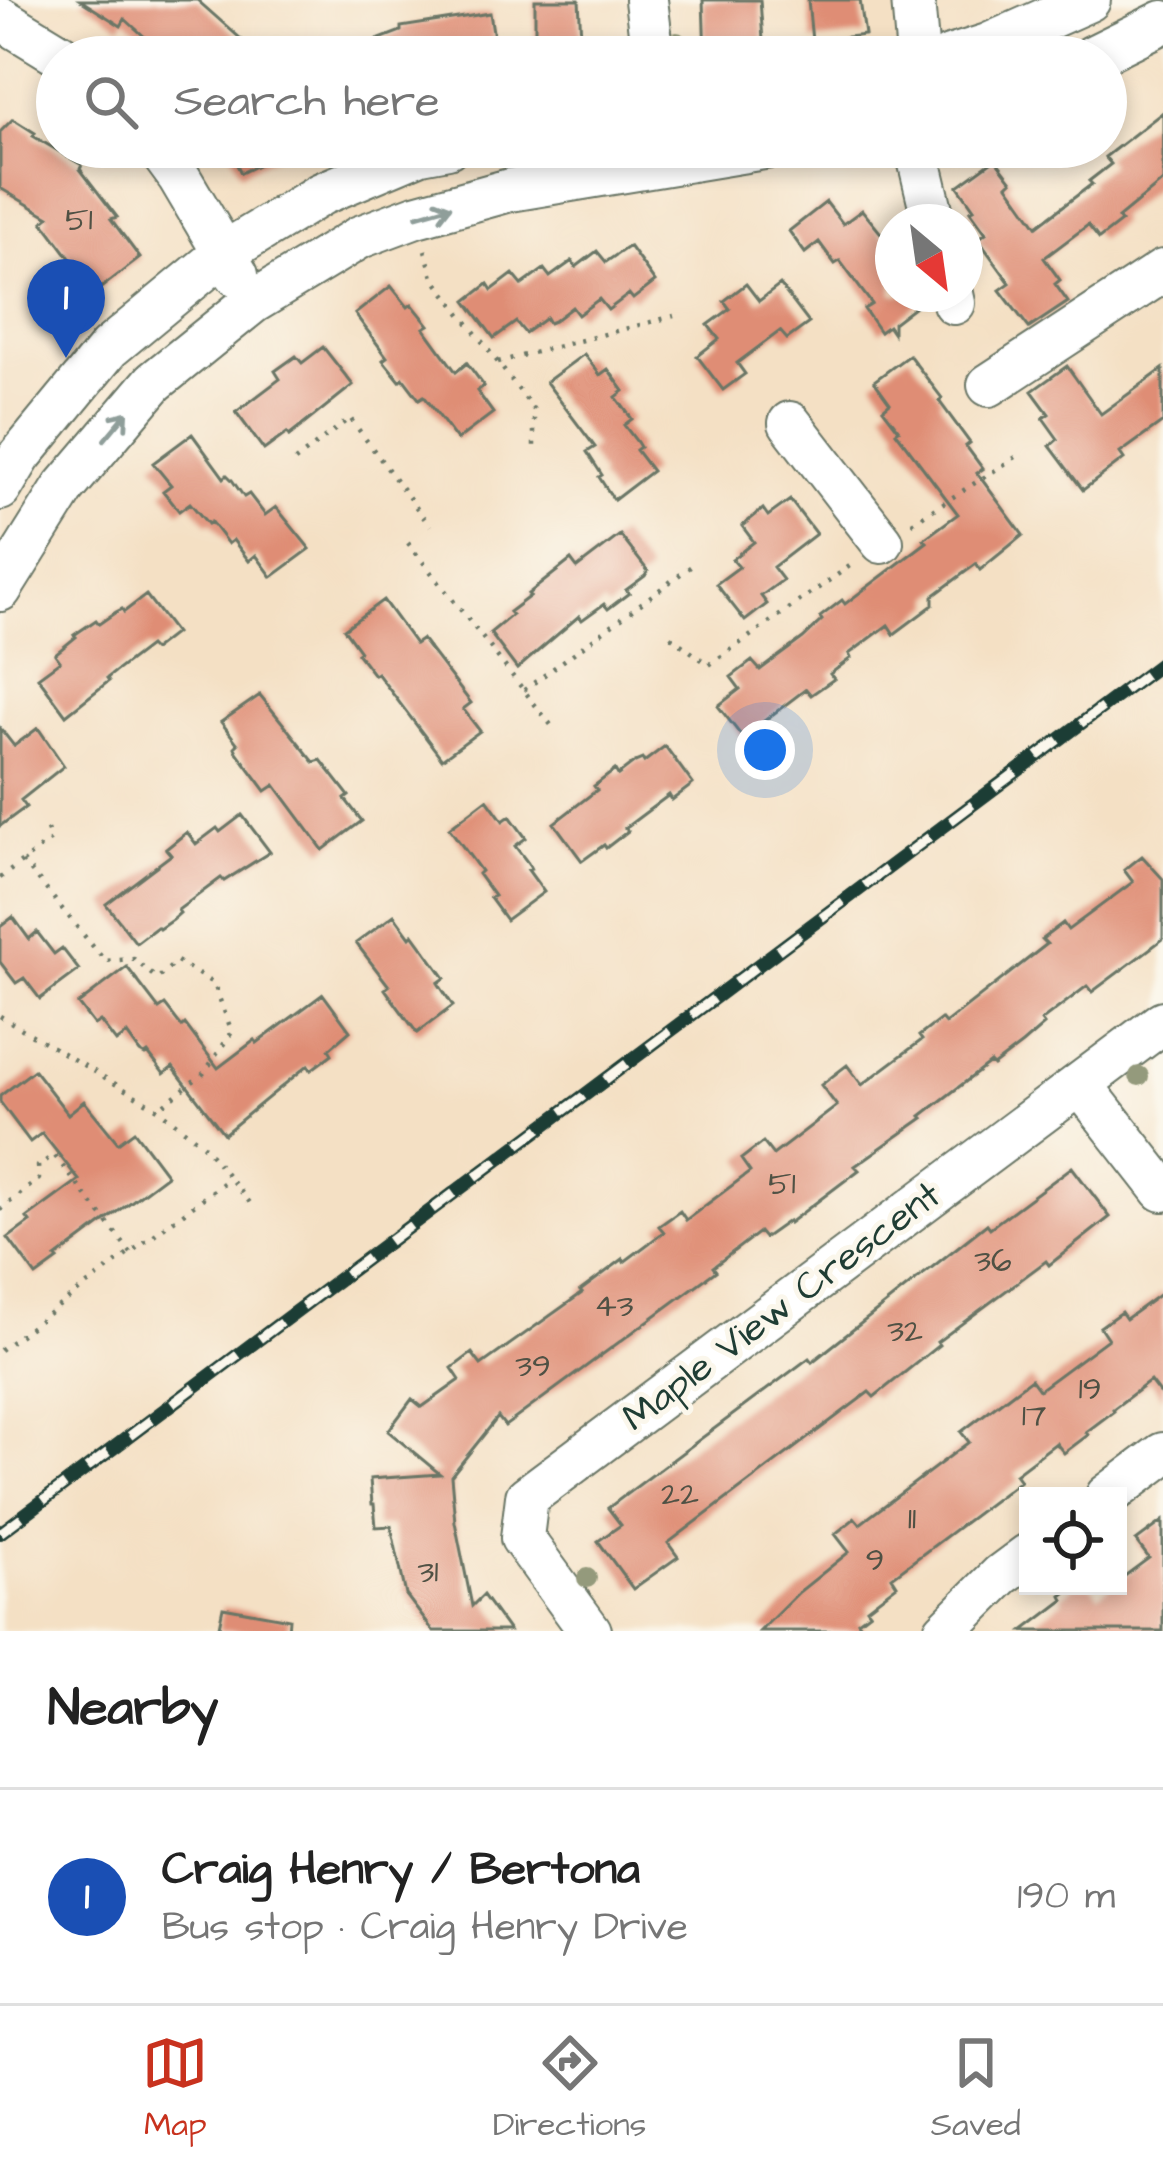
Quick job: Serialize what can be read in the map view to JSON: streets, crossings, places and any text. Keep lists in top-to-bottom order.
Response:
{
  "streets": {
    "street": ["Maple View Crescent"]
  },
  "house_numbers": [
    "51",
    "51",
    "36",
    "43",
    "32",
    "39",
    "19",
    "17",
    "22",
    "11",
    "9",
    "31"
  ],
  "north": "bottom right",
  "page": {
    "search": "Search here",
    "pins": "1",
    "heading": "Nearby",
    "list": [
      {
        "mark": "1",
        "name": "Craig Henry / Bertona",
        "note": "Bus stop · Craig Henry Drive",
        "value": "190 m"
      }
    ],
    "nav": ["Map", "Directions", "Saved"]
  }
}
